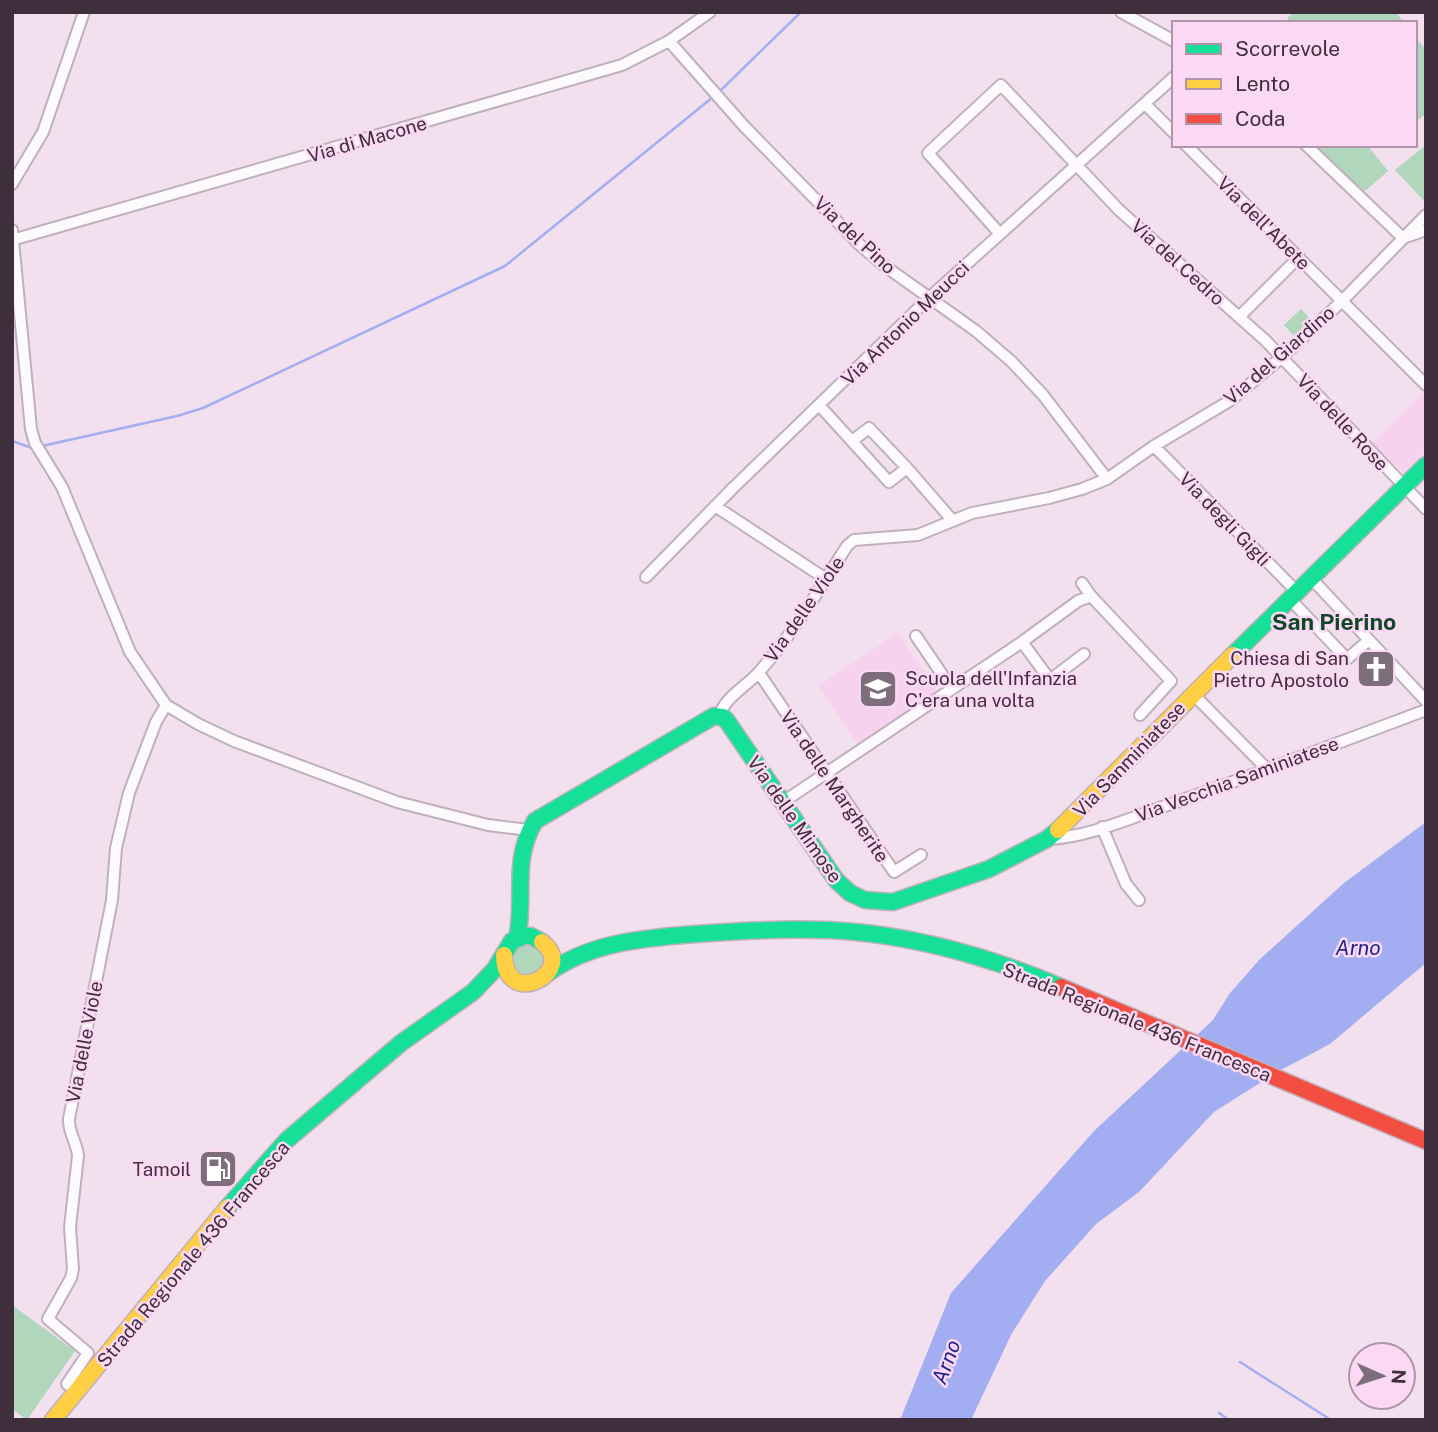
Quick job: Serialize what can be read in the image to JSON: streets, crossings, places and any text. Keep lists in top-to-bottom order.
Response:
{
  "streets": {
    "main road": [
      "Via delle Viole",
      "Via Sanminiatese",
      "Via delle Mimose",
      "Strada Regionale 436 Francesca"
    ],
    "street": [
      "Via di Macone",
      "Via dell'Abete",
      "Via del Pino",
      "Via del Cedro",
      "Via Antonio Meucci",
      "Via del Giardino",
      "Via delle Rose",
      "Via degli Gigli",
      "Via Vecchia Saminiatese",
      "Via delle Margherite"
    ]
  },
  "crossings": [
    ["Via di Macone", "Via del Pino"],
    ["Via dell'Abete", "Via del Giardino"],
    ["Via del Pino", "Via Antonio Meucci"],
    ["Via del Pino", "Via del Giardino"],
    ["Via del Pino", "Via delle Viole"],
    ["Via del Cedro", "Via Antonio Meucci"],
    ["Via del Cedro", "Via del Giardino"],
    ["Via del Cedro", "Via delle Rose"],
    ["Via del Giardino", "Via delle Rose"],
    ["Via del Giardino", "Via degli Gigli"],
    ["Via del Giardino", "Via delle Viole"],
    ["Via delle Rose", "Via Sanminiatese"],
    ["Via degli Gigli", "Via Sanminiatese"],
    ["Via delle Viole", "Via delle Margherite"],
    ["Via delle Viole", "Via delle Mimose"],
    ["Via delle Viole", "Strada Regionale 436 Francesca"],
    ["Via Sanminiatese", "Via Vecchia Saminiatese"],
    ["Via Sanminiatese", "Via delle Mimose"]
  ],
  "districts": ["San Pierino"],
  "water": ["Arno"],
  "places": {
    "church": ["Chiesa di San Pietro Apostolo"],
    "school or university": ["Scuola dell'Infanzia C'era una volta"],
    "fuel station": ["Tamoil"]
  },
  "legend": ["Scorrevole", "Lento", "Coda"],
  "north": "right"
}
